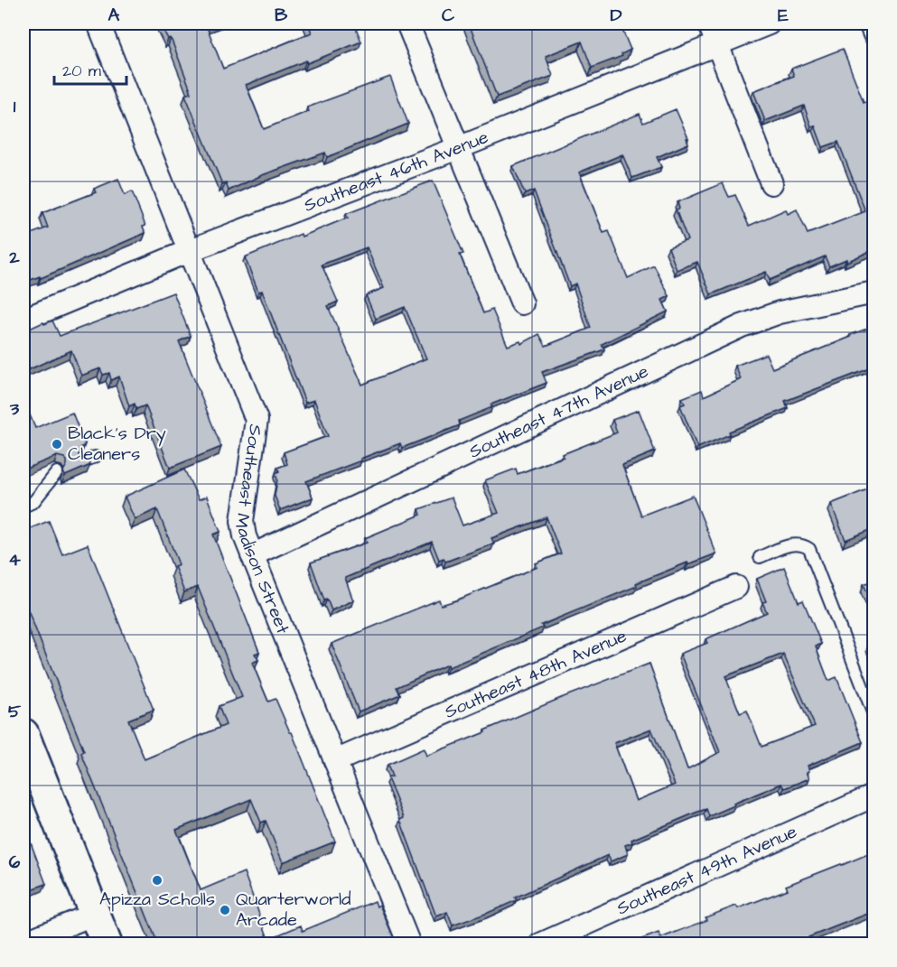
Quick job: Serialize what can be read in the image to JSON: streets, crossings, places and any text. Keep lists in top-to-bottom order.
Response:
{
  "streets": {
    "street": [
      "Southeast 46th Avenue",
      "Southeast 47th Avenue",
      "Southeast Madison Street",
      "Southeast 48th Avenue",
      "Southeast 49th Avenue"
    ]
  },
  "crossings": [
    ["Southeast 46th Avenue", "Southeast Madison Street"],
    ["Southeast 47th Avenue", "Southeast Madison Street"],
    ["Southeast Madison Street", "Southeast 48th Avenue"]
  ],
  "places": ["Black's Dry Cleaners", "Apizza Scholls", "Quarterworld Arcade"],
  "scale_bar": "20 m",
  "grid": {
    "columns": [
      "A",
      "B",
      "C",
      "D",
      "E"
    ],
    "rows": [
      "1",
      "2",
      "3",
      "4",
      "5",
      "6"
    ]
  }
}
